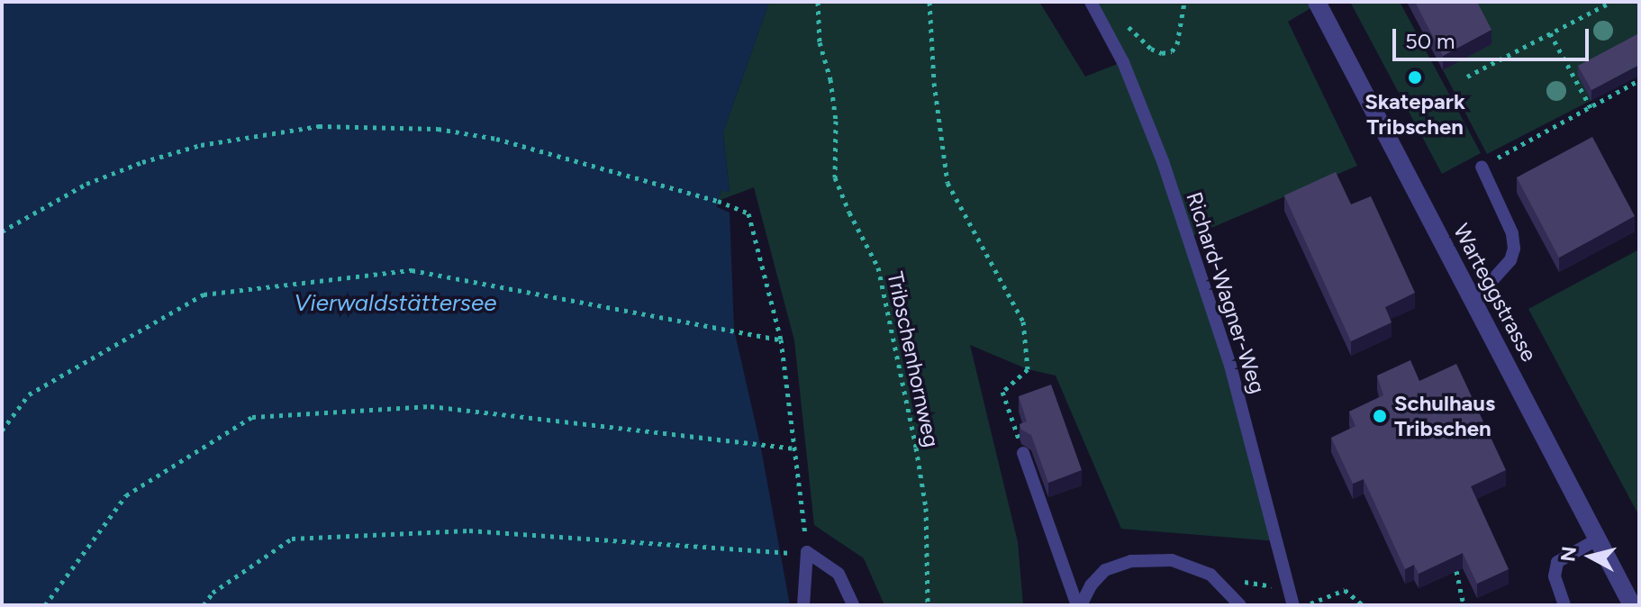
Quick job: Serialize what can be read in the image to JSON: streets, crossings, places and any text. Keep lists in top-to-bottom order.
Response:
{
  "streets": {
    "street": ["Warteggstrasse"],
    "lane": ["Richard-Wagner-Weg"],
    "path": ["Tribschenhornweg"]
  },
  "water": ["Vierwaldstättersee"],
  "places": ["Skatepark Tribschen", "Schulhaus Tribschen"],
  "scale_bar": "50 m",
  "north": "left"
}
